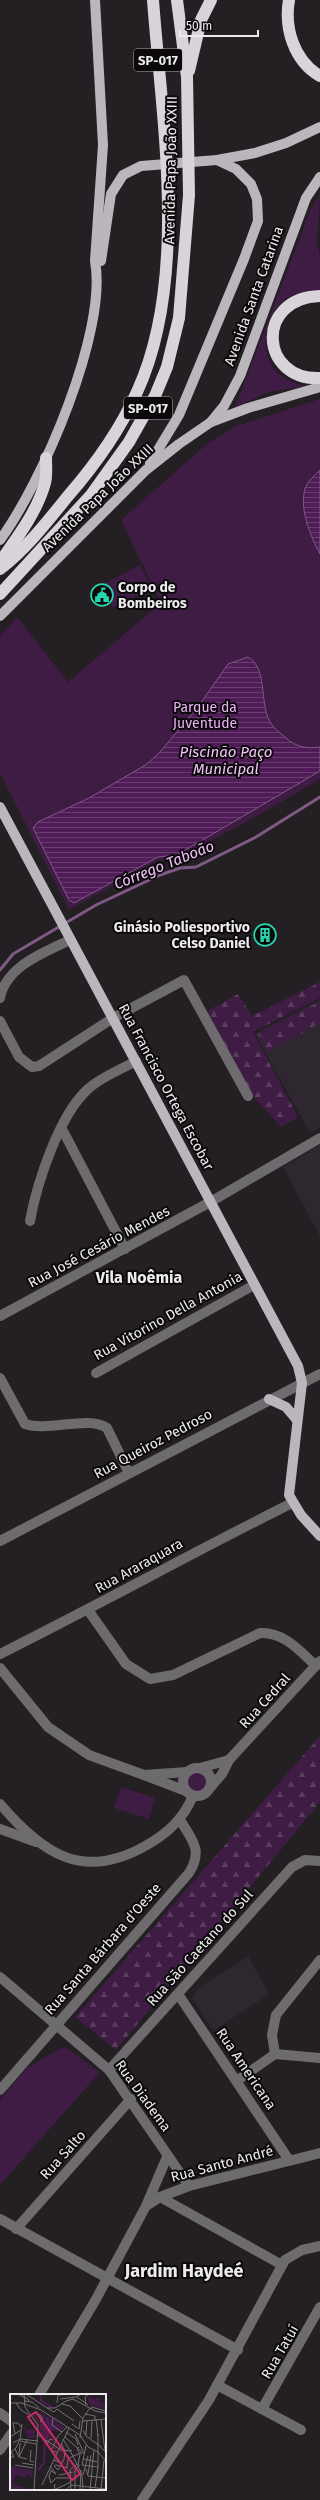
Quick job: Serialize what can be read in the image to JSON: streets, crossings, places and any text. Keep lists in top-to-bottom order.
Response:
{
  "streets": {
    "highway": ["SP-017", "Avenida Papa João XXIII"],
    "main road": ["Avenida Santa Catarina", "Rua Francisco Ortega Escobar"],
    "street": [
      "Rua José Cesário Mendes",
      "Rua Vitorino Della Antonia",
      "Rua Queiroz Pedroso",
      "Rua Araraquara",
      "Rua Cedral",
      "Rua São Caetano do Sul",
      "Rua Santa Bárbara d'Oeste",
      "Rua Americana",
      "Rua Diadema",
      "Rua Salto",
      "Rua Santo André",
      "Rua Tatuí"
    ]
  },
  "crossings": [
    ["Avenida Papa João XXIII", "Avenida Santa Catarina"],
    ["Rua Francisco Ortega Escobar", "Rua José Cesário Mendes"],
    ["Rua Francisco Ortega Escobar", "Rua Vitorino Della Antonia"],
    ["Rua Francisco Ortega Escobar", "Rua Queiroz Pedroso"],
    ["Rua São Caetano do Sul", "Rua Americana"],
    ["Rua São Caetano do Sul", "Rua Diadema"],
    ["Rua Santa Bárbara d'Oeste", "Rua Diadema"],
    ["Rua Americana", "Rua Santo André"],
    ["Rua Diadema", "Rua Salto"],
    ["Rua Diadema", "Rua Santo André"]
  ],
  "districts": ["Vila Noêmia", "Jardim Haydeé"],
  "water": ["Piscinão Paço Municipal", "Córrego Taboão"],
  "parks": ["Parque da Juventude"],
  "places": {
    "public building": ["Corpo de Bombeiros"],
    "building": ["Ginásio Poliesportivo Celso Daniel"]
  },
  "scale_bar": "50 m"
}
